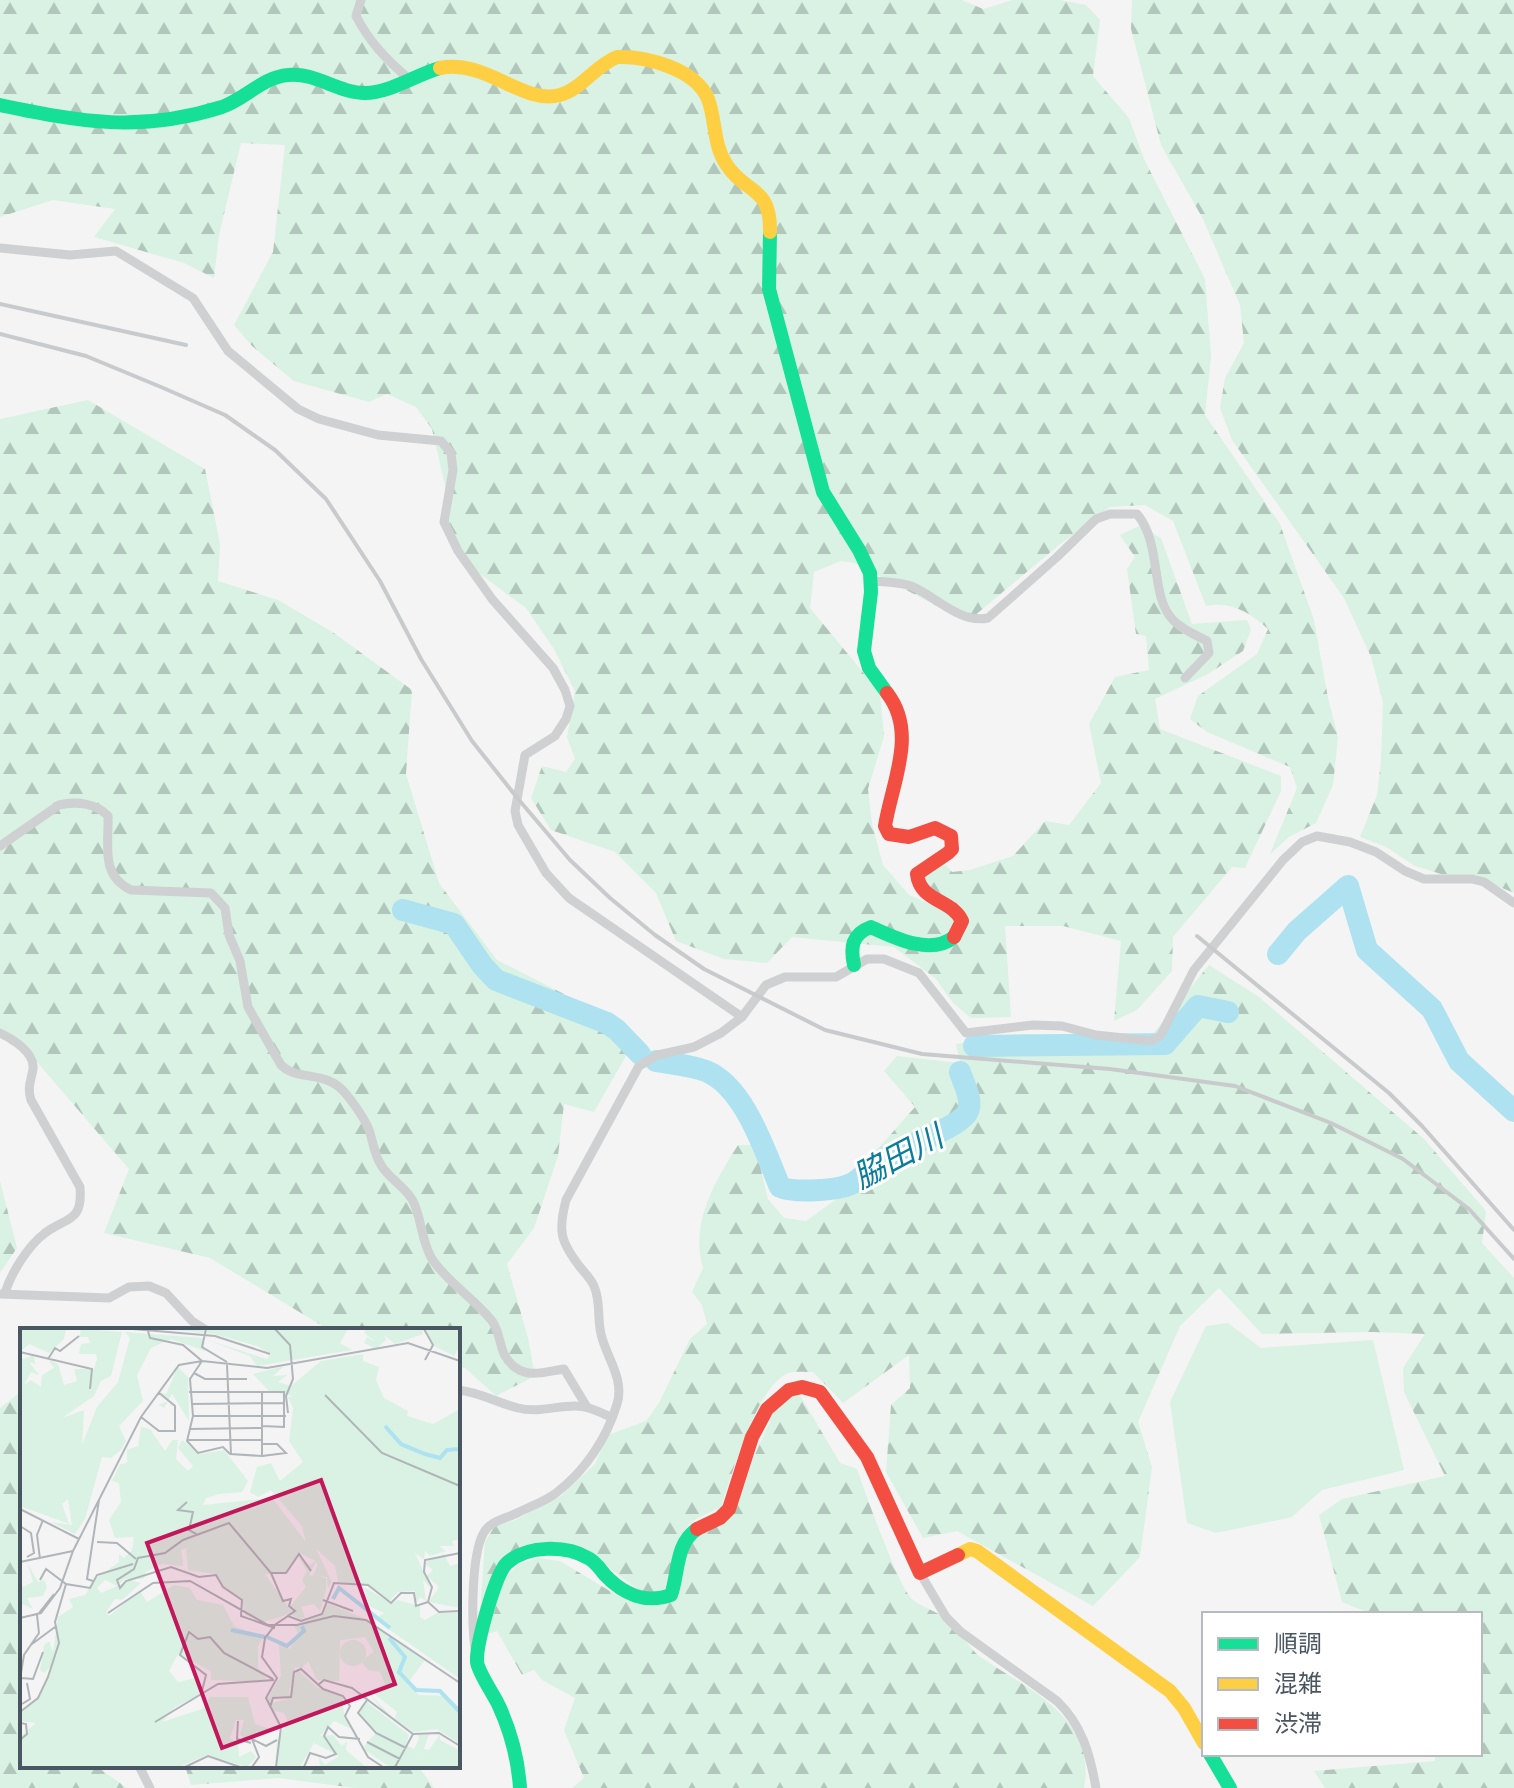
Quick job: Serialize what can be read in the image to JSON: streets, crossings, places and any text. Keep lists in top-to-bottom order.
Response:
{
  "water": ["脇田川"],
  "legend": ["順調", "混雑", "渋滞"]
}
